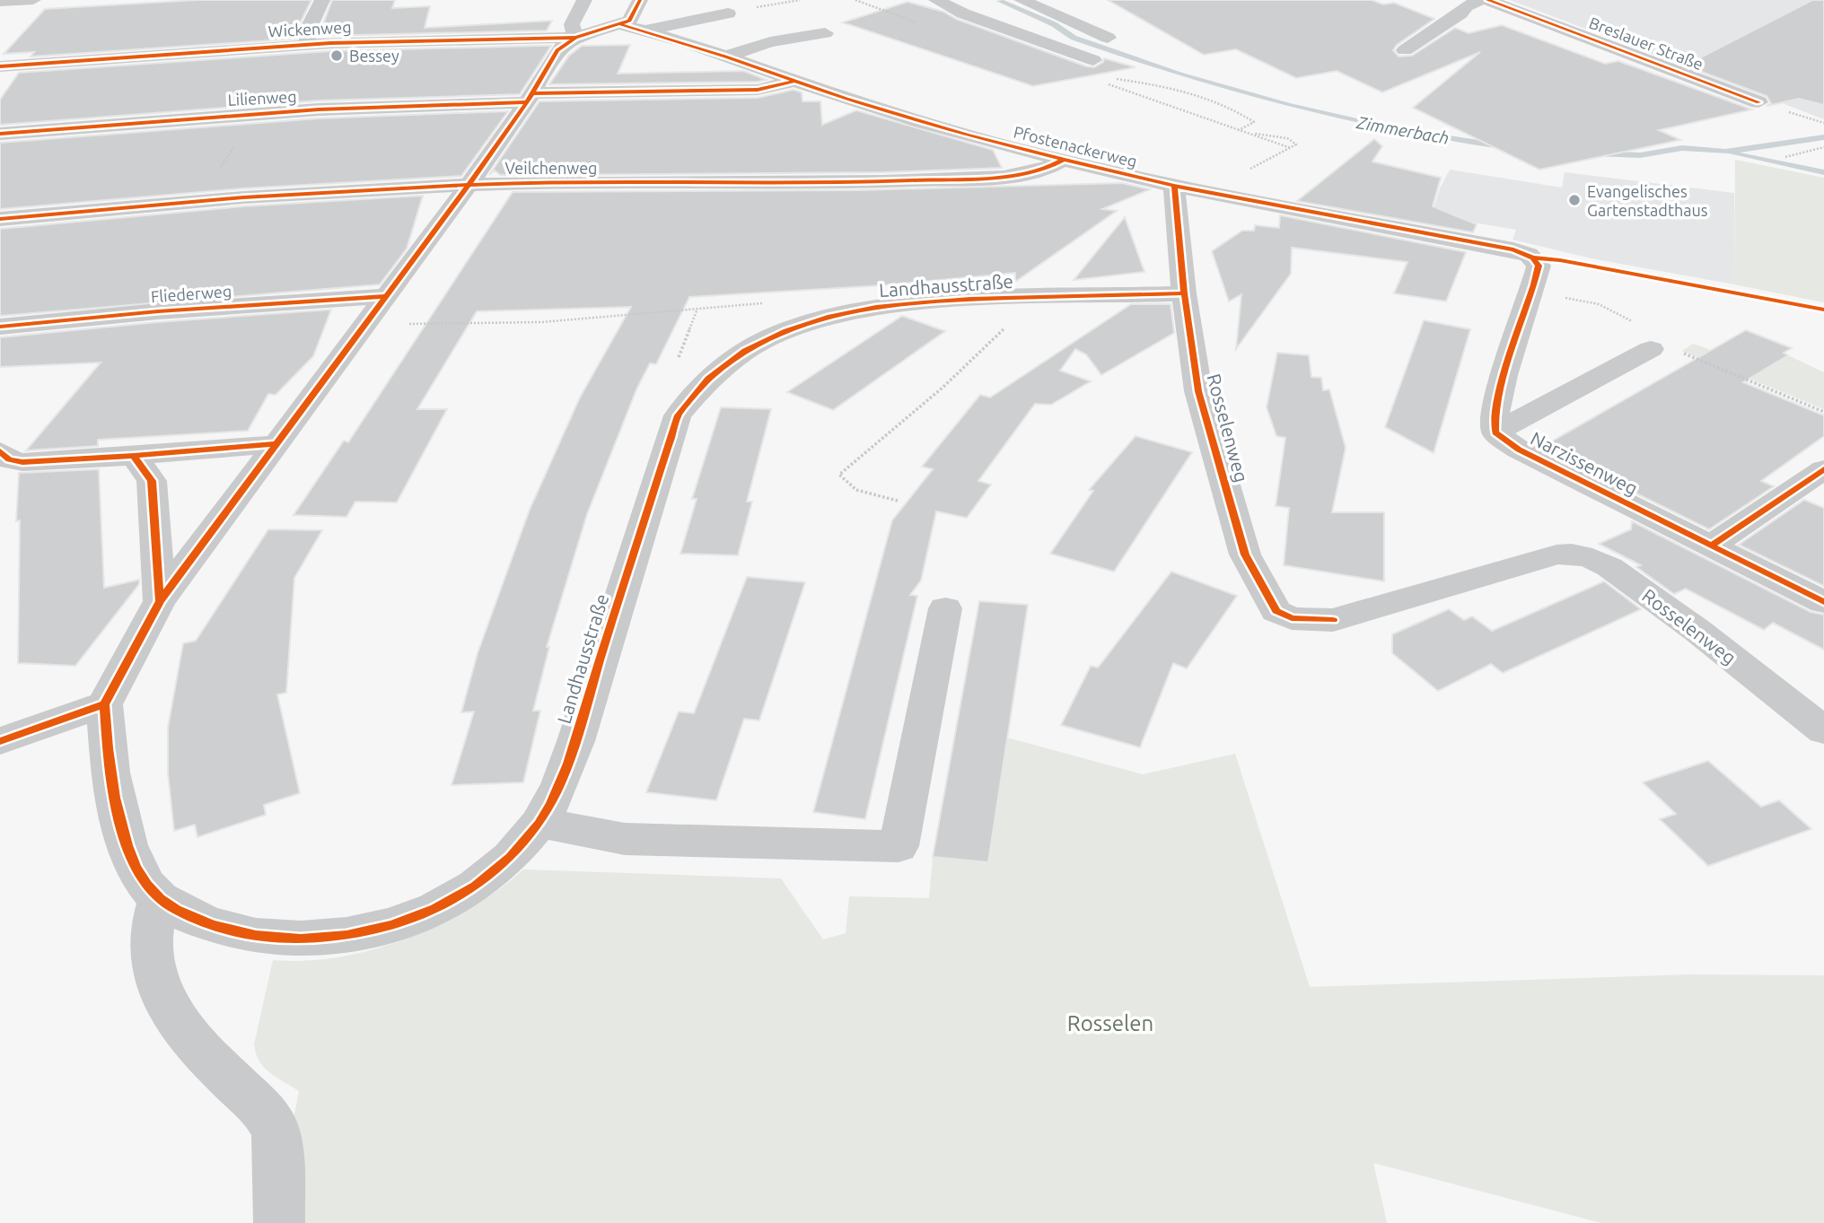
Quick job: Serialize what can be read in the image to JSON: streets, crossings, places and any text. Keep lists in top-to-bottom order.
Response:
{
  "streets": {
    "street": [
      "Wickenweg",
      "Breslauer Straße",
      "Lilienweg",
      "Pfostenackerweg",
      "Veilchenweg",
      "Landhausstraße",
      "Fliederweg",
      "Rosselenweg",
      "Narzissenweg"
    ]
  },
  "crossings": [
    ["Wickenweg", "Pfostenackerweg"],
    ["Lilienweg", "Pfostenackerweg"],
    ["Pfostenackerweg", "Veilchenweg"],
    ["Pfostenackerweg", "Rosselenweg"],
    ["Landhausstraße", "Rosselenweg"]
  ],
  "water": ["Zimmerbach"],
  "parks": ["Rosselen"],
  "places": ["Bessey", "Evangelisches Gartenstadthaus"]
}
